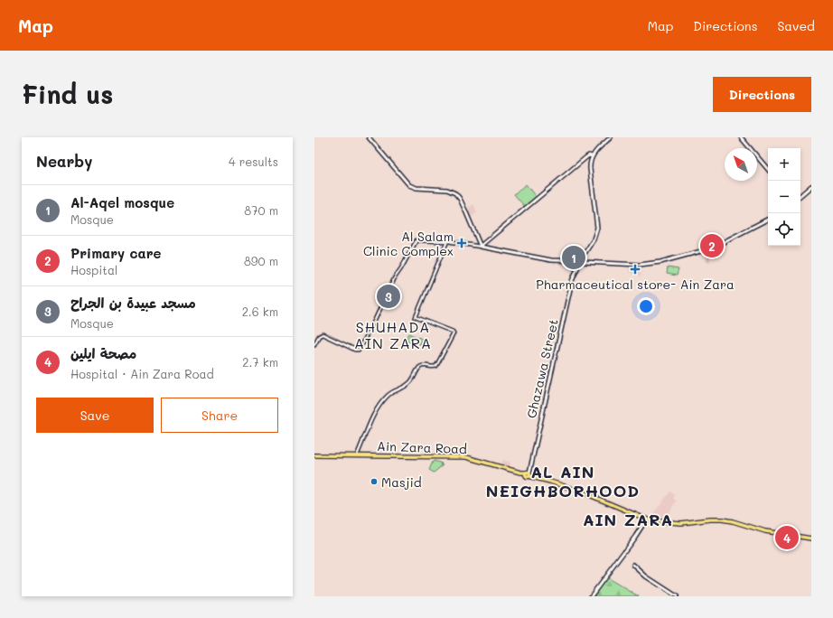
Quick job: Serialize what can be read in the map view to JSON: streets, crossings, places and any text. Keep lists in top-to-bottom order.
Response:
{
  "streets": {
    "main road": ["Ghazawa Street", "Ain Zara Road"]
  },
  "crossings": [
    ["Ghazawa Street", "Ain Zara Road"]
  ],
  "districts": ["SHUHADA AIN ZARA", "AL AIN NEIGHBORHOOD", "AIN ZARA"],
  "places": {
    "health": ["Al Salam Clinic Complex", "Pharmaceutical store- Ain Zara"],
    "other": ["Masjid"]
  },
  "north": "top left",
  "page": {
    "header": "Map",
    "nav": ["Map", "Directions", "Saved"],
    "buttons": [
      "Directions",
      ["Save", "Share"]
    ],
    "title": "Find us",
    "heading": ["Nearby", "4 results"],
    "map_buttons": ["+", "−"],
    "list": [
      {
        "mark": "1",
        "name": "Al-Aqel mosque",
        "note": "Mosque",
        "value": "870 m"
      },
      {
        "mark": "2",
        "name": "Primary care",
        "note": "Hospital",
        "value": "890 m"
      },
      {
        "mark": "3",
        "name": "مسجد عبيدة بن الجراح",
        "note": "Mosque",
        "value": "2.6 km"
      },
      {
        "mark": "4",
        "name": "مصحة ايلين",
        "note": "Hospital · Ain Zara Road",
        "value": "2.7 km"
      }
    ],
    "pins": [
      "2",
      "1",
      "3",
      "4"
    ]
  }
}
